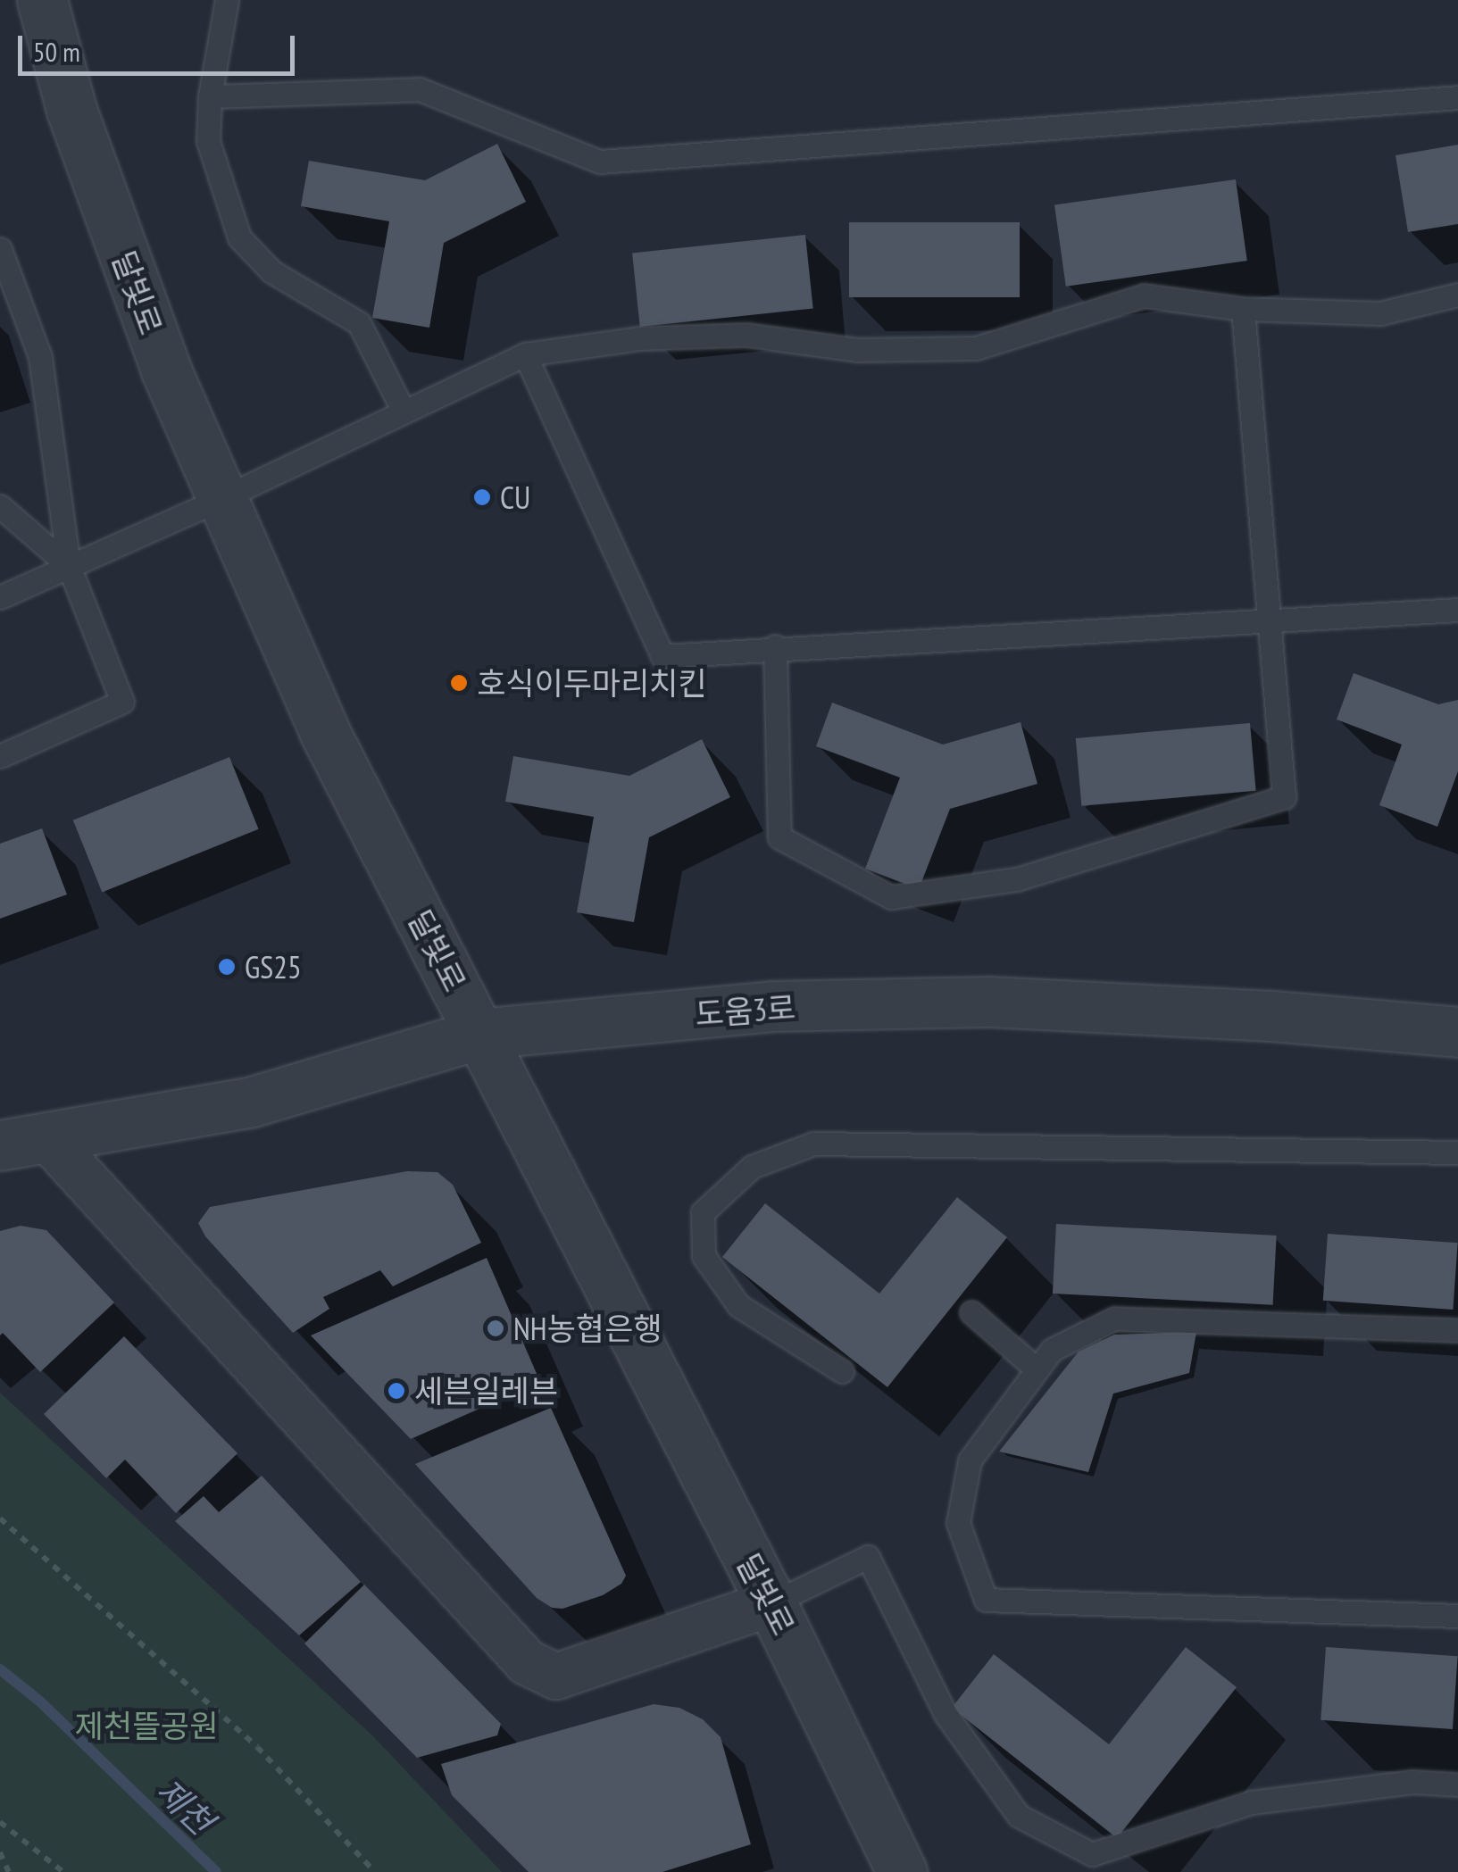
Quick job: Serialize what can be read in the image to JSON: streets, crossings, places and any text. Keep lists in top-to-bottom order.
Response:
{
  "streets": {
    "street": ["달빛로", "도움3로"]
  },
  "crossings": [
    ["달빛로", "도움3로"]
  ],
  "water": ["제천"],
  "parks": ["제천뜰공원"],
  "places": [
    "CU",
    "호식이두마리치킨",
    "GS25",
    "NH농협은행",
    "세븐일레븐"
  ],
  "scale_bar": "50 m"
}
